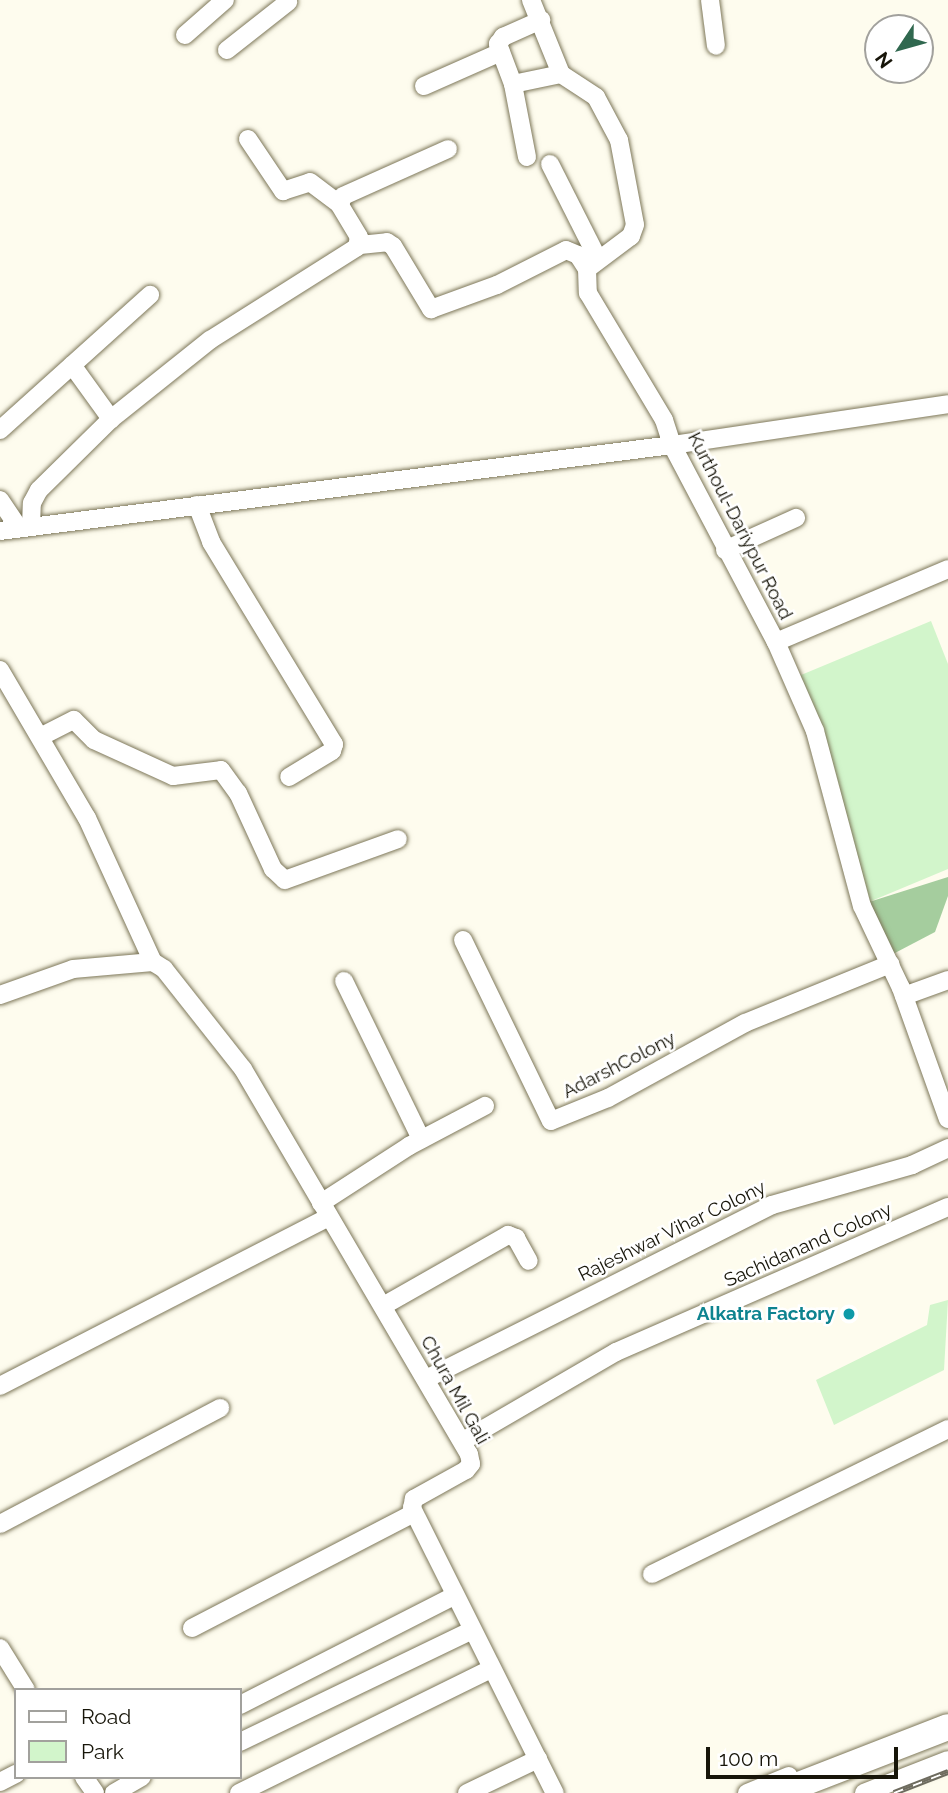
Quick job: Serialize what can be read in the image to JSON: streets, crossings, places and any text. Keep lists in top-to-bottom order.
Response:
{
  "streets": {
    "street": [
      "Kurthoul-Dariypur Road",
      "AdarshColony",
      "Rajeshwar Vihar Colony",
      "Sachidanand Colony",
      "Chura Mil Gali"
    ]
  },
  "crossings": [
    ["Kurthoul-Dariypur Road", "AdarshColony"],
    ["Rajeshwar Vihar Colony", "Chura Mil Gali"],
    ["Sachidanand Colony", "Chura Mil Gali"]
  ],
  "places": ["Alkatra Factory"],
  "legend": ["Road", "Park"],
  "scale_bar": "100 m",
  "north": "bottom left"
}
